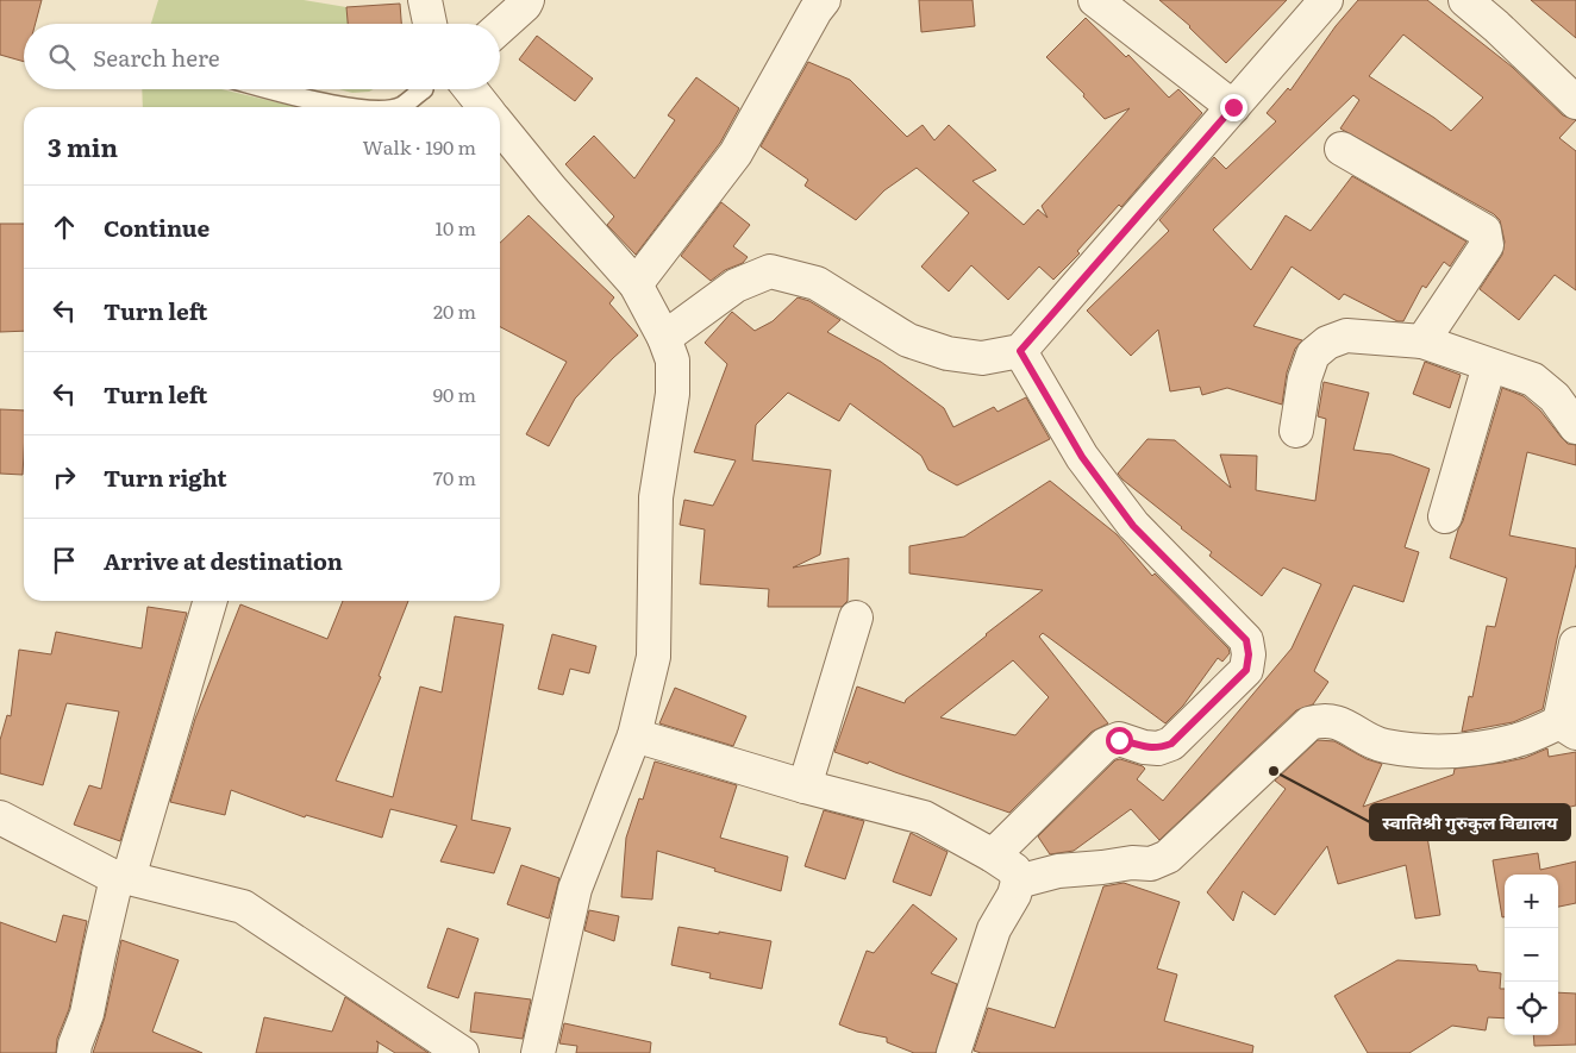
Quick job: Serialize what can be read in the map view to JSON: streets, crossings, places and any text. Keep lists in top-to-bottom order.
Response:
{
  "places": ["स्वातिश्री गुरुकुल विद्यालय"],
  "page": {
    "search": "Search here",
    "heading": ["3 min", "Walk · 190 m"],
    "list": [
      ["Continue", "10 m"],
      ["Turn left", "20 m"],
      ["Turn left", "90 m"],
      ["Turn right", "70 m"],
      "Arrive at destination"
    ],
    "map_buttons": ["+", "−"]
  }
}
